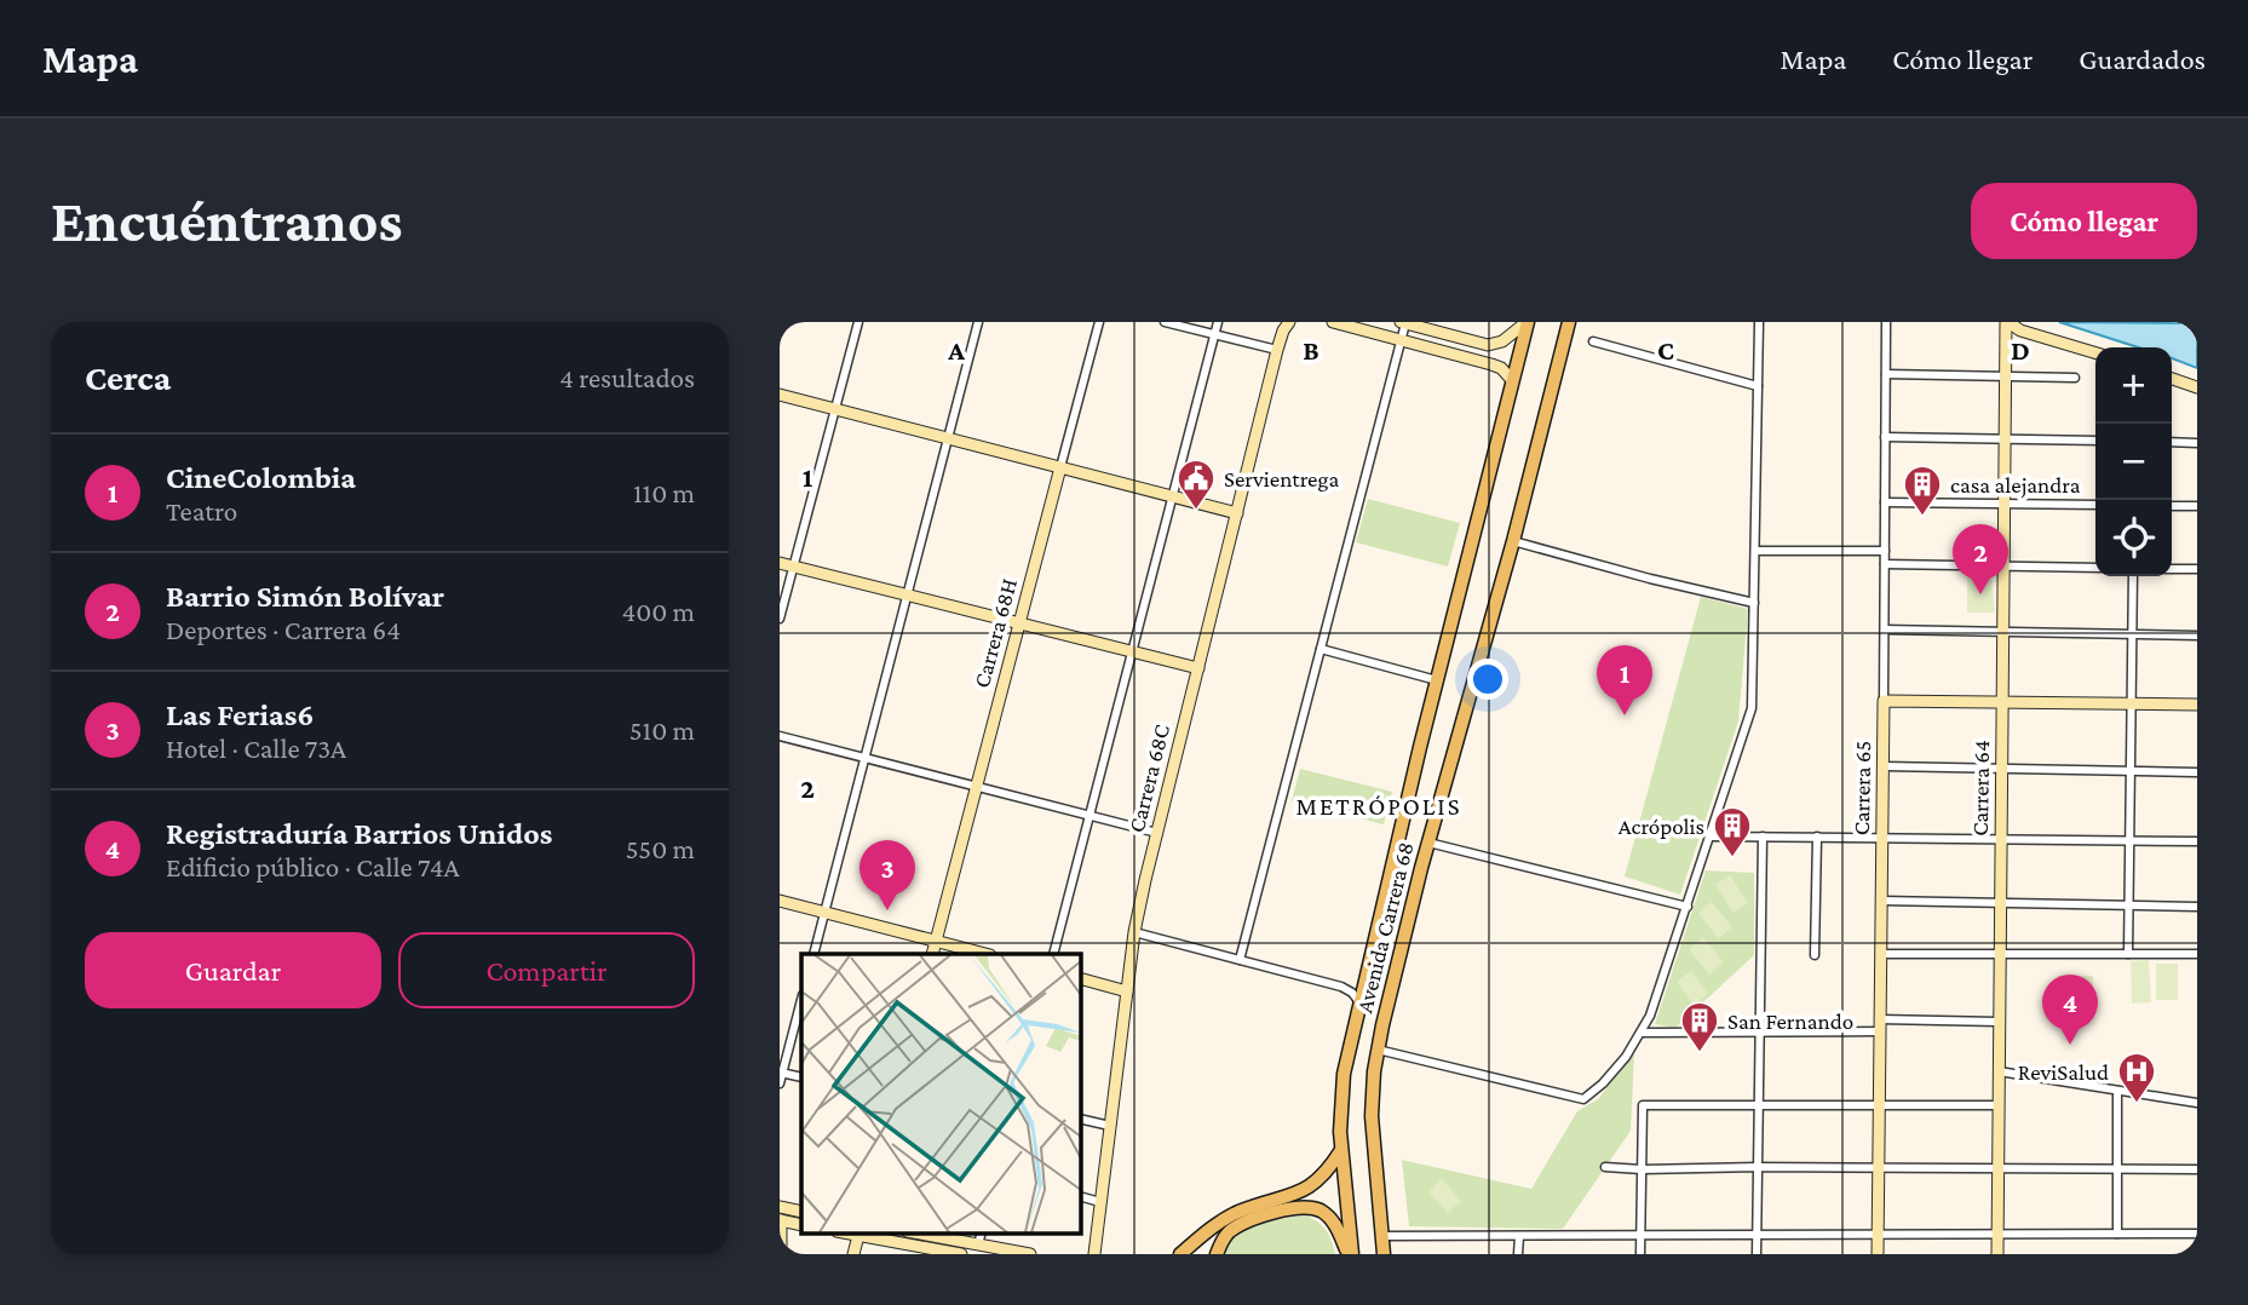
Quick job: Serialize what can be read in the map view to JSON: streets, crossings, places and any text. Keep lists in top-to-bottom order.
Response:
{
  "streets": {
    "main road": ["Avenida Carrera 68"],
    "street": [
      "Carrera 68H",
      "Carrera 68C",
      "Carrera 65",
      "Carrera 64"
    ]
  },
  "districts": ["METRÓPOLIS"],
  "places": {
    "public building": ["Servientrega"],
    "building": ["casa alejandra", "Acrópolis", "San Fernando"],
    "hospital": ["ReviSalud"]
  },
  "page": {
    "header": "Mapa",
    "nav": ["Mapa", "Cómo llegar", "Guardados"],
    "buttons": [
      "Cómo llegar",
      ["Guardar", "Compartir"]
    ],
    "title": "Encuéntranos",
    "heading": ["Cerca", "4 resultados"],
    "map_buttons": ["+", "−"],
    "list": [
      {
        "mark": "1",
        "name": "CineColombia",
        "note": "Teatro",
        "value": "110 m"
      },
      {
        "mark": "2",
        "name": "Barrio Simón Bolívar",
        "note": "Deportes · Carrera 64",
        "value": "400 m"
      },
      {
        "mark": "3",
        "name": "Las Ferias6",
        "note": "Hotel · Calle 73A",
        "value": "510 m"
      },
      {
        "mark": "4",
        "name": "Registraduría Barrios Unidos",
        "note": "Edificio público · Calle 74A",
        "value": "550 m"
      }
    ],
    "pins": [
      "2",
      "1",
      "3",
      "4"
    ]
  },
  "grid": {
    "columns": [
      "A",
      "B",
      "C",
      "D"
    ],
    "rows": ["1", "2"]
  }
}
